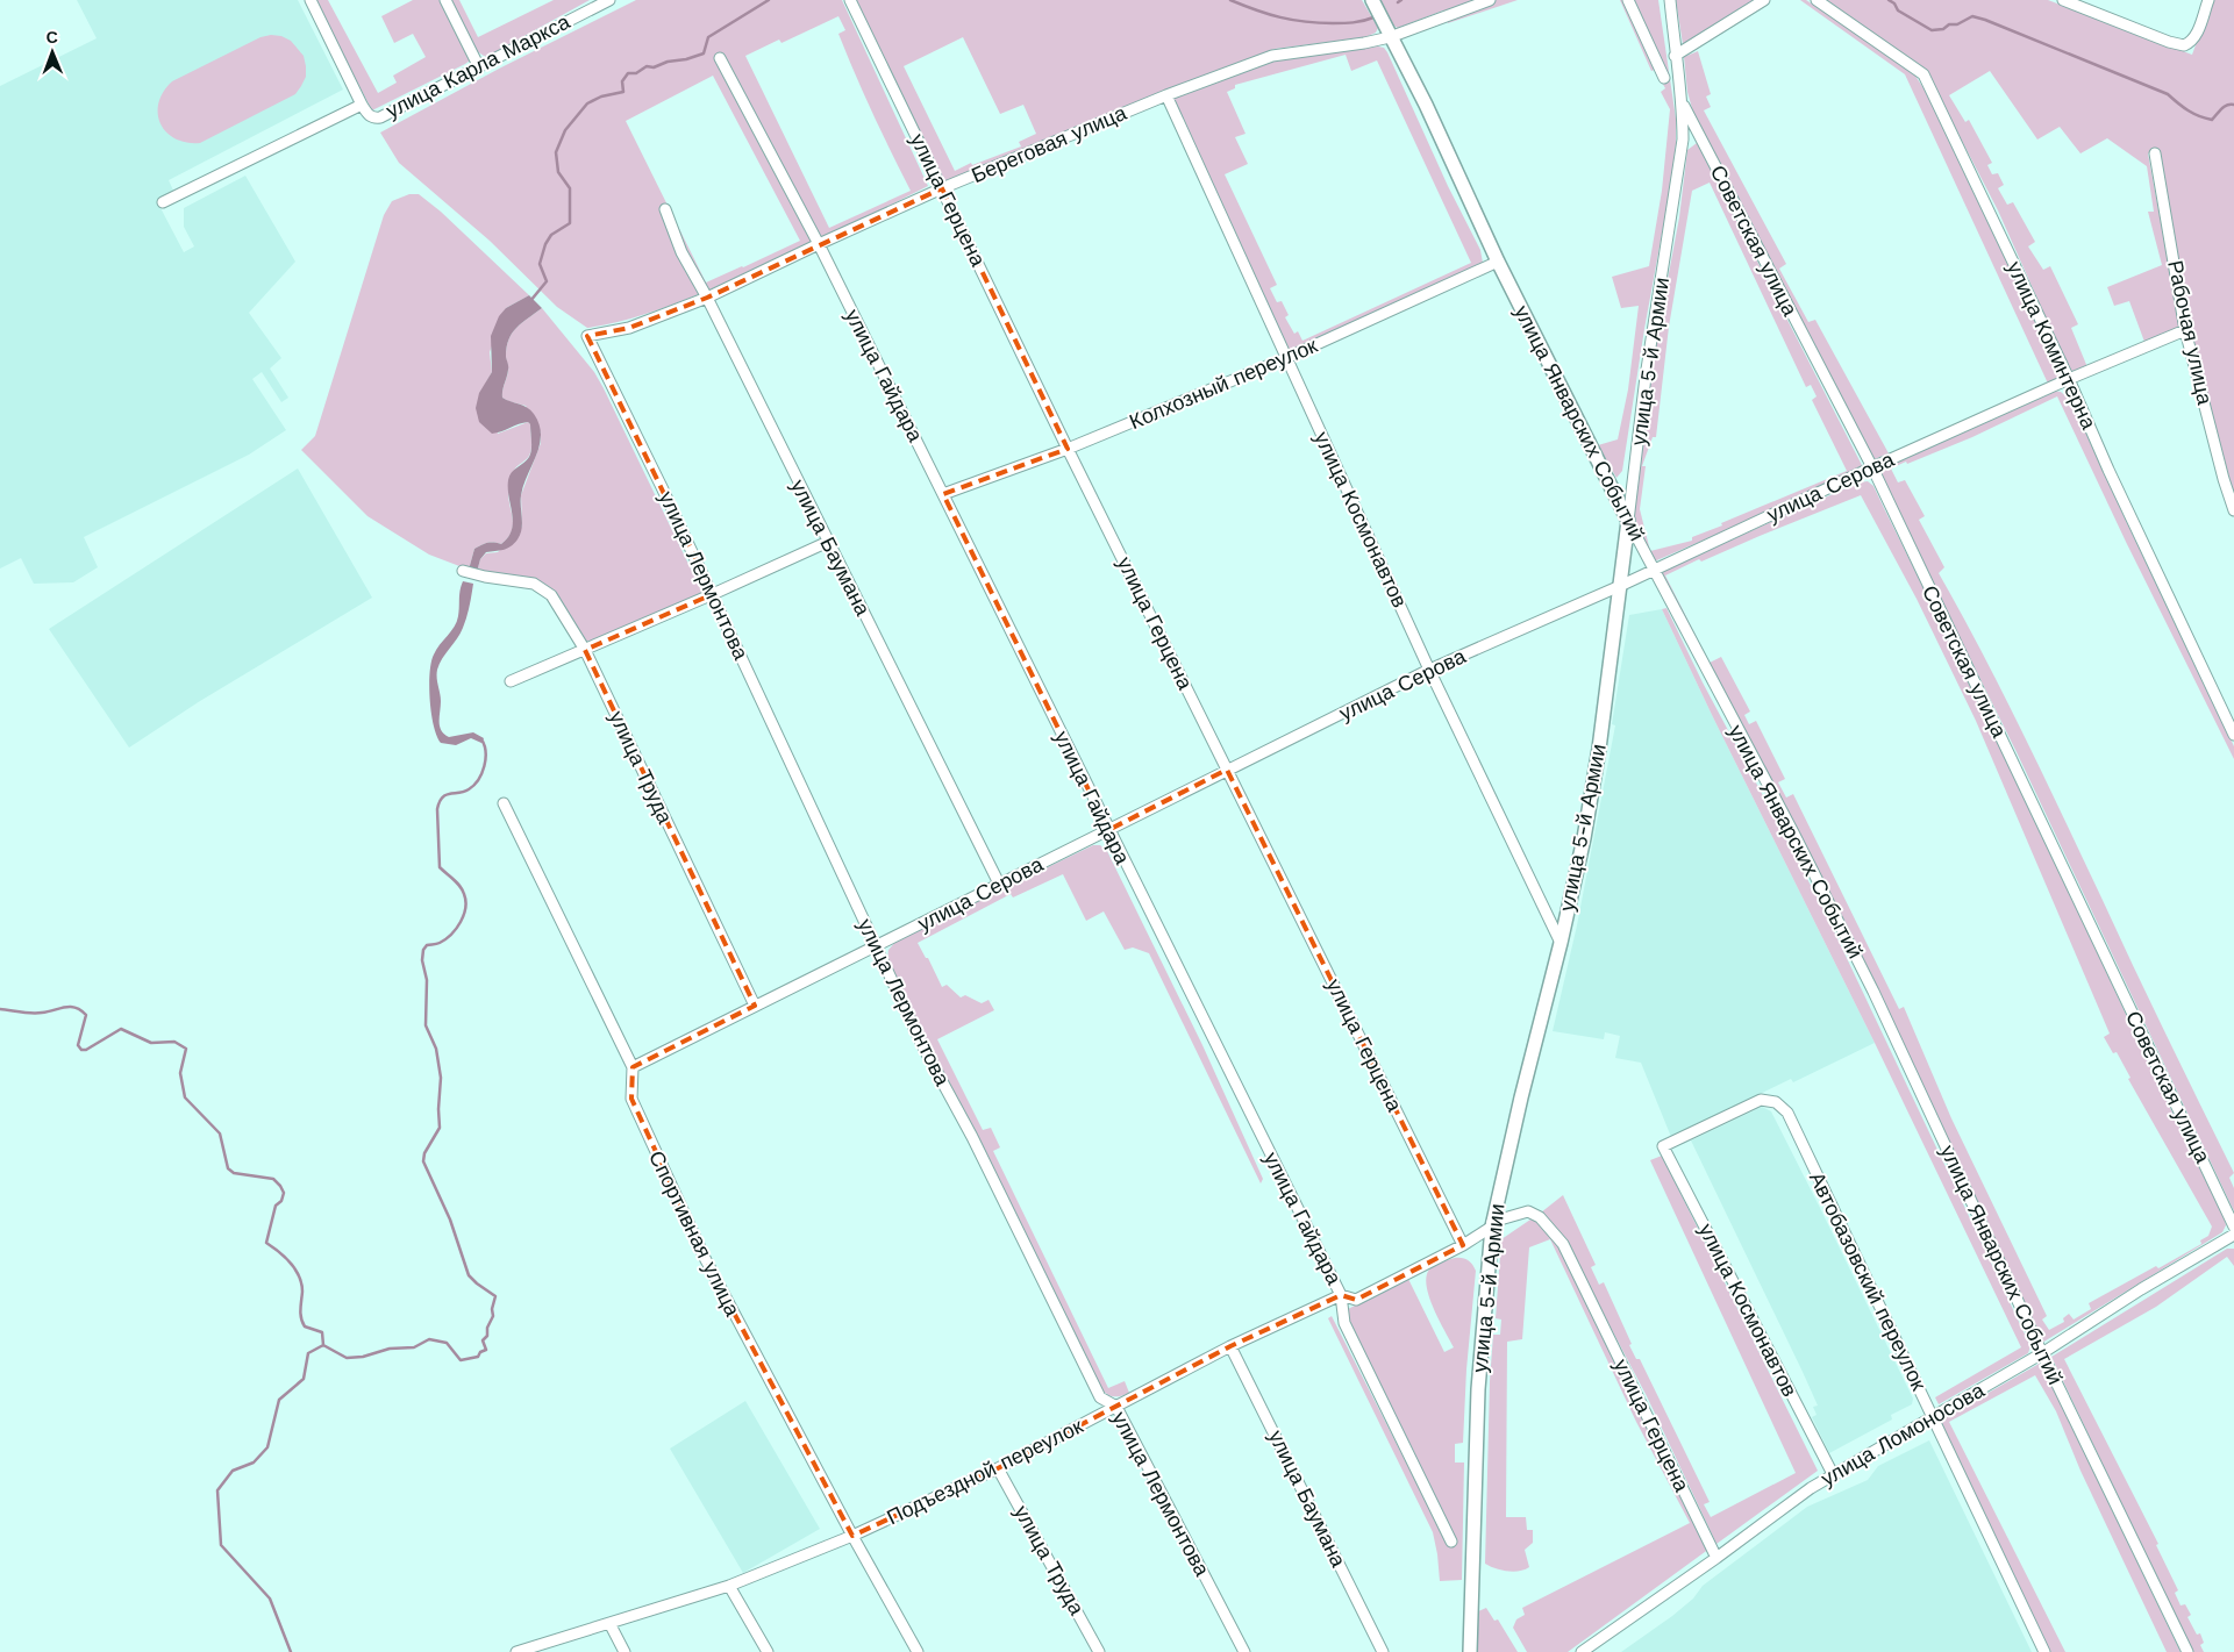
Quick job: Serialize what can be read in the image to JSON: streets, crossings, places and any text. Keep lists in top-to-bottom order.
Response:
{
  "streets": {
    "street": [
      "улица Карла Маркса",
      "Береговая улица",
      "улица Герцена",
      "Советская улица",
      "Рабочая улица",
      "улица Коминтерна",
      "улица 5-й Армии",
      "улица Гайдара",
      "Колхозный переулок",
      "улица Январских Событий",
      "улица Серова",
      "улица Космонавтов",
      "улица Баумана",
      "улица Лермонтова",
      "улица Труда",
      "Спортивная улица",
      "Автобазовский переулок",
      "улица Ломоносова",
      "Подъездной переулок"
    ]
  },
  "crossings": [
    ["Береговая улица", "улица Герцена"],
    ["Береговая улица", "улица Гайдара"],
    ["Береговая улица", "улица Январских Событий"],
    ["Береговая улица", "улица Космонавтов"],
    ["Береговая улица", "улица Баумана"],
    ["Береговая улица", "улица Лермонтова"],
    ["улица Герцена", "улица 5-й Армии"],
    ["улица Герцена", "Колхозный переулок"],
    ["улица Герцена", "улица Серова"],
    ["улица Герцена", "улица Ломоносова"],
    ["улица Герцена", "Подъездной переулок"],
    ["Советская улица", "улица 5-й Армии"],
    ["Советская улица", "улица Серова"],
    ["Рабочая улица", "улица Серова"],
    ["улица Коминтерна", "улица Серова"],
    ["улица 5-й Армии", "улица Январских Событий"],
    ["улица 5-й Армии", "улица Серова"],
    ["улица 5-й Армии", "улица Космонавтов"],
    ["улица 5-й Армии", "Подъездной переулок"],
    ["улица Гайдара", "Колхозный переулок"],
    ["улица Гайдара", "улица Серова"],
    ["улица Гайдара", "Подъездной переулок"],
    ["Колхозный переулок", "улица Январских Событий"],
    ["Колхозный переулок", "улица Космонавтов"],
    ["улица Январских Событий", "улица Серова"],
    ["улица Январских Событий", "улица Ломоносова"],
    ["улица Серова", "улица Космонавтов"],
    ["улица Серова", "улица Баумана"],
    ["улица Серова", "улица Лермонтова"],
    ["улица Серова", "улица Труда"],
    ["улица Серова", "Спортивная улица"],
    ["улица Космонавтов", "Автобазовский переулок"],
    ["улица Космонавтов", "улица Ломоносова"],
    ["улица Баумана", "Подъездной переулок"],
    ["улица Лермонтова", "Подъездной переулок"],
    ["улица Труда", "Подъездной переулок"],
    ["Спортивная улица", "Подъездной переулок"],
    ["Автобазовский переулок", "улица Ломоносова"]
  ],
  "north": "top"
}
